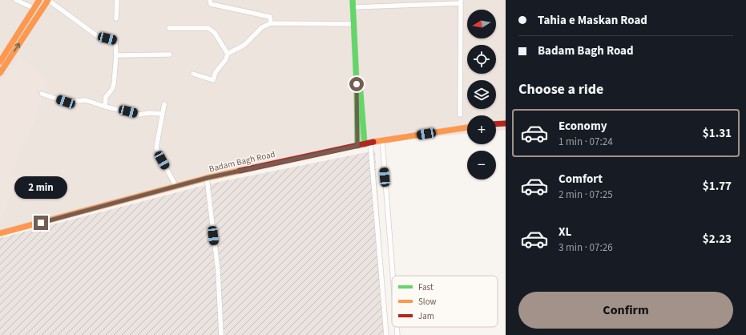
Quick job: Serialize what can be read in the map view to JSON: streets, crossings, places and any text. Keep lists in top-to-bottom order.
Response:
{
  "streets": {
    "main road": ["Badam Bagh Road"]
  },
  "legend": ["Fast", "Slow", "Jam"],
  "north": "left",
  "page": {
    "banner": ["Tahia e Maskan Road", "Badam Bagh Road"],
    "map_buttons": ["+", "−"],
    "heading": "Choose a ride",
    "list": [
      {
        "name": "Economy",
        "note": "1 min · 07:24",
        "value": "$1.31"
      },
      {
        "name": "Comfort",
        "note": "2 min · 07:25",
        "value": "$1.77"
      },
      {
        "name": "XL",
        "note": "3 min · 07:26",
        "value": "$2.23"
      }
    ],
    "bubble": "2 min",
    "buttons": "Confirm"
  }
}
